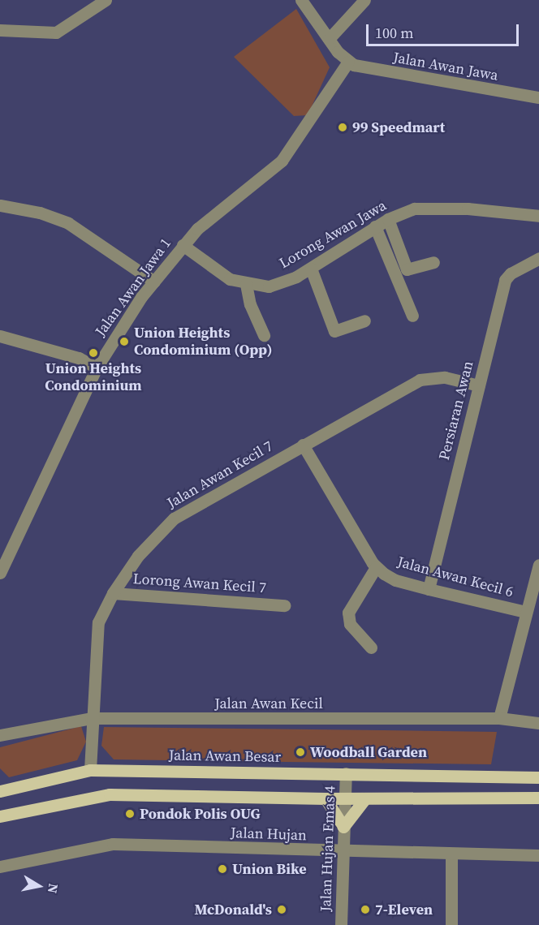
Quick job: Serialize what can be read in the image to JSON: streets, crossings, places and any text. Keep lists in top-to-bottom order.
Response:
{
  "streets": {
    "main road": ["Jalan Awan Besar"],
    "street": [
      "Jalan Awan Jawa",
      "Lorong Awan Jawa",
      "Jalan Awan Jawa 1",
      "Persiaran Awan",
      "Jalan Awan Kecil 7",
      "Jalan Awan Kecil 6",
      "Lorong Awan Kecil 7",
      "Jalan Awan Kecil",
      "Jalan Hujan",
      "Jalan Hujan Emas 4"
    ]
  },
  "crossings": [
    ["Jalan Awan Jawa", "Jalan Awan Jawa 1"],
    ["Lorong Awan Jawa", "Jalan Awan Jawa 1"],
    ["Persiaran Awan", "Jalan Awan Kecil 7"],
    ["Persiaran Awan", "Jalan Awan Kecil 6"],
    ["Jalan Awan Kecil 7", "Jalan Awan Kecil 6"],
    ["Jalan Awan Kecil 7", "Lorong Awan Kecil 7"],
    ["Jalan Awan Kecil 7", "Jalan Awan Kecil"],
    ["Jalan Awan Kecil 7", "Jalan Awan Besar"],
    ["Jalan Awan Besar", "Jalan Hujan Emas 4"],
    ["Jalan Hujan", "Jalan Hujan Emas 4"]
  ],
  "places": [
    "99 Speedmart",
    "Union Heights Condominium (Opp)",
    "Union Heights Condominium",
    "Woodball Garden",
    "Pondok Polis OUG",
    "Union Bike",
    "McDonald's",
    "7-Eleven"
  ],
  "scale_bar": "100 m",
  "north": "right"
}
